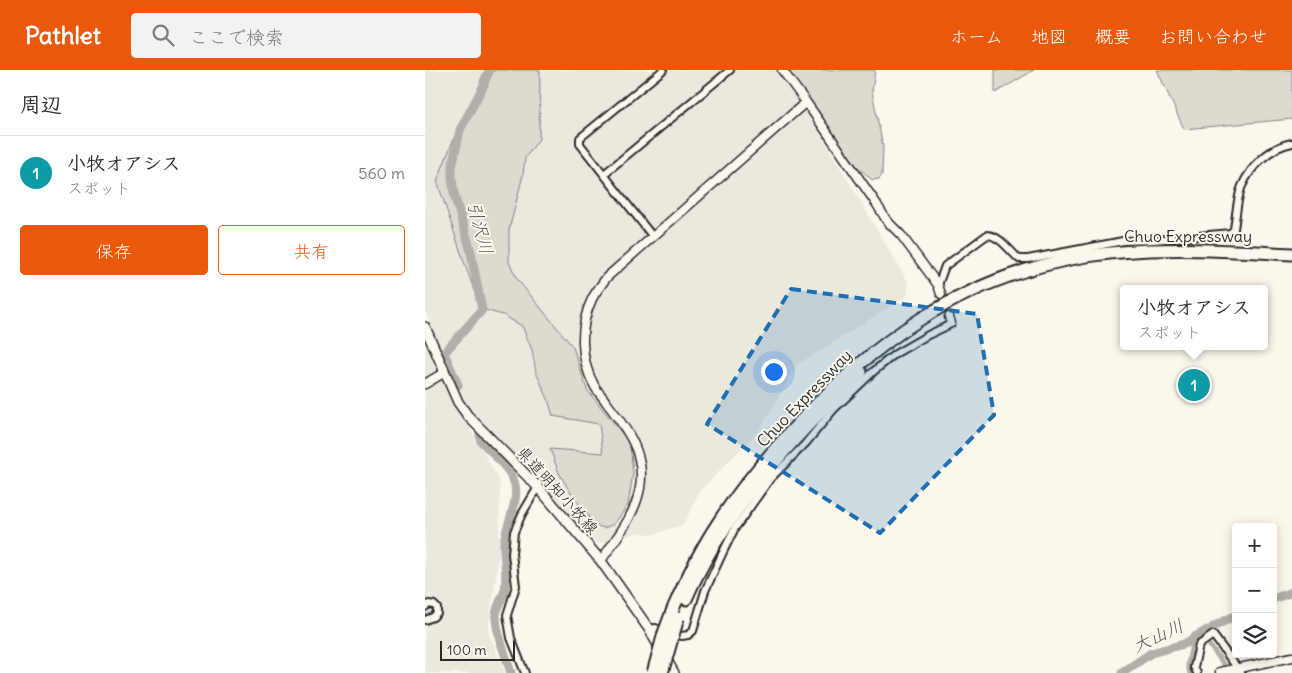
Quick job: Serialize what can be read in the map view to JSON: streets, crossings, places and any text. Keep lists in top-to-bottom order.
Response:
{
  "streets": {
    "highway": ["Chuo Expressway"],
    "main road": ["県道明知小牧線"]
  },
  "water": ["引沢川", "大山川"],
  "scale_bar": "100 m",
  "page": {
    "header": "Pathlet",
    "search": "ここで検索",
    "nav": [
      "ホーム",
      "地図",
      "概要",
      "お問い合わせ"
    ],
    "heading": "周辺",
    "list": [
      {
        "mark": "1",
        "name": "小牧オアシス",
        "note": "スポット",
        "value": "560 m"
      }
    ],
    "buttons": ["保存", "共有"],
    "popup": ["小牧オアシス", "スポット"],
    "pins": "1",
    "map_buttons": ["+", "−"],
    "scale": "100 m"
  }
}
